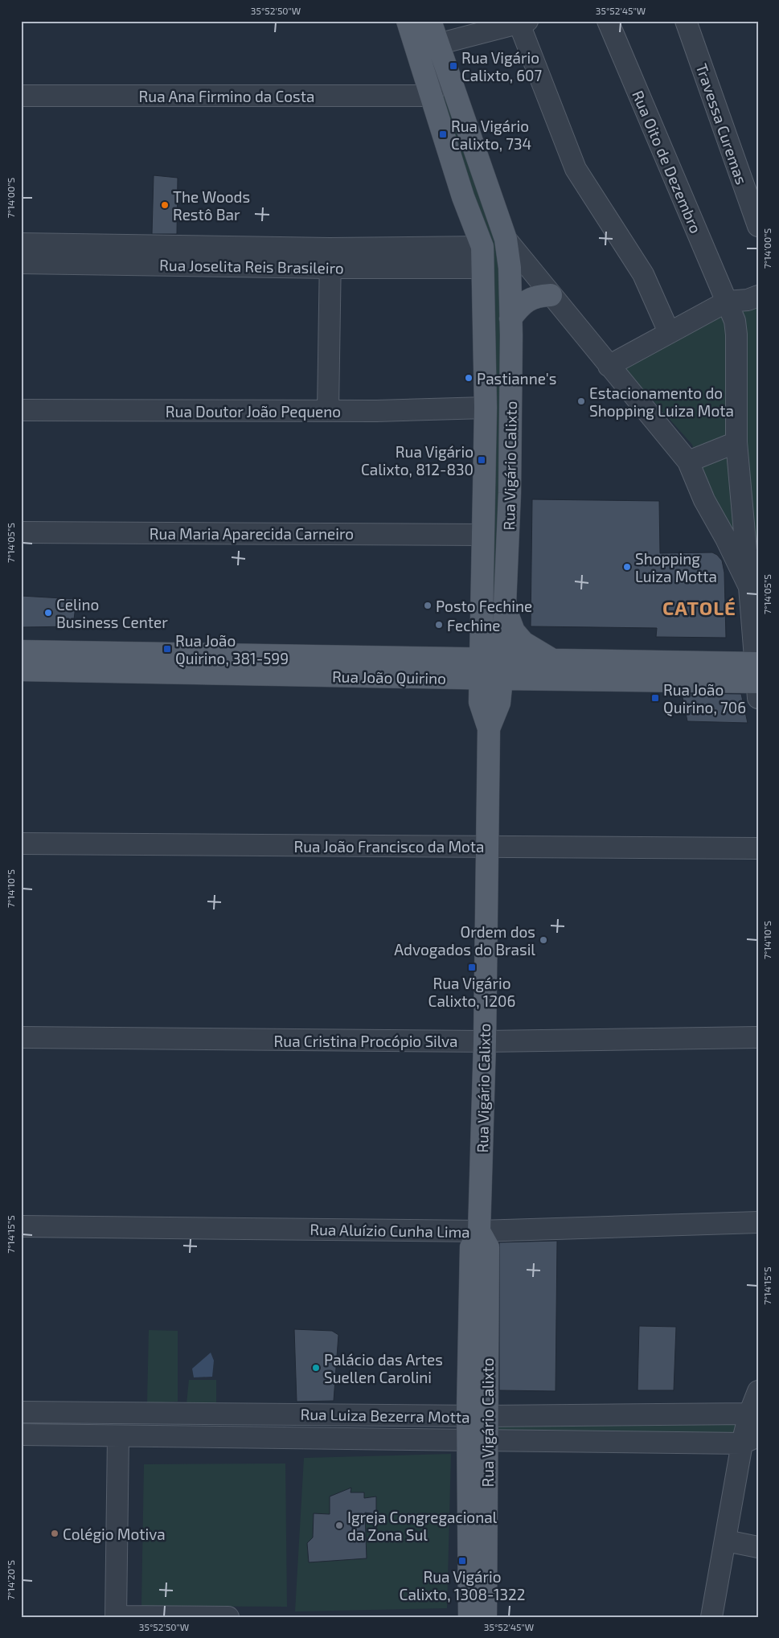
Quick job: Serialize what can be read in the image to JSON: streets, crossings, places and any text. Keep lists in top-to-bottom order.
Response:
{
  "streets": {
    "main road": ["Rua Vigário Calixto", "Rua João Quirino"],
    "street": [
      "Rua Ana Firmino da Costa",
      "Travessa Curemas",
      "Rua Oito de Dezembro",
      "Rua Joselita Reis Brasileiro",
      "Rua Doutor João Pequeno",
      "Rua Maria Aparecida Carneiro",
      "Rua João Francisco da Mota",
      "Rua Cristina Procópio Silva",
      "Rua Aluízio Cunha Lima",
      "Rua Luiza Bezerra Motta"
    ]
  },
  "crossings": [
    ["Rua Ana Firmino da Costa", "Rua Vigário Calixto"],
    ["Rua Oito de Dezembro", "Rua João Quirino"],
    ["Rua Joselita Reis Brasileiro", "Rua Vigário Calixto"],
    ["Rua Doutor João Pequeno", "Rua Vigário Calixto"],
    ["Rua Vigário Calixto", "Rua Maria Aparecida Carneiro"],
    ["Rua Vigário Calixto", "Rua João Quirino"],
    ["Rua Vigário Calixto", "Rua João Francisco da Mota"],
    ["Rua Vigário Calixto", "Rua Cristina Procópio Silva"],
    ["Rua Vigário Calixto", "Rua Aluízio Cunha Lima"],
    ["Rua Vigário Calixto", "Rua Luiza Bezerra Motta"]
  ],
  "districts": ["CATOLÉ"],
  "places": {
    "transit": [
      "Rua Vigário Calixto, 607",
      "Rua Vigário Calixto, 734",
      "Rua Vigário Calixto, 812-830",
      "Rua João Quirino, 381-599",
      "Rua João Quirino, 706",
      "Rua Vigário Calixto, 1206",
      "Rua Vigário Calixto, 1308-1322"
    ],
    "other": [
      "The Woods Restô Bar",
      "Pastianne's",
      "Estacionamento do Shopping Luiza Mota",
      "Shopping Luiza Motta",
      "Posto Fechine",
      "Celino Business Center",
      "Fechine",
      "Ordem dos Advogados do Brasil",
      "Palácio das Artes Suellen Carolini",
      "Igreja Congregacional da Zona Sul",
      "Colégio Motiva"
    ]
  },
  "coordinates": [
    "35°52'50\"W",
    "35°52'45\"W",
    "7°14'00\"S",
    "7°14'05\"S",
    "7°14'10\"S",
    "7°14'15\"S",
    "7°14'20\"S"
  ]
}
